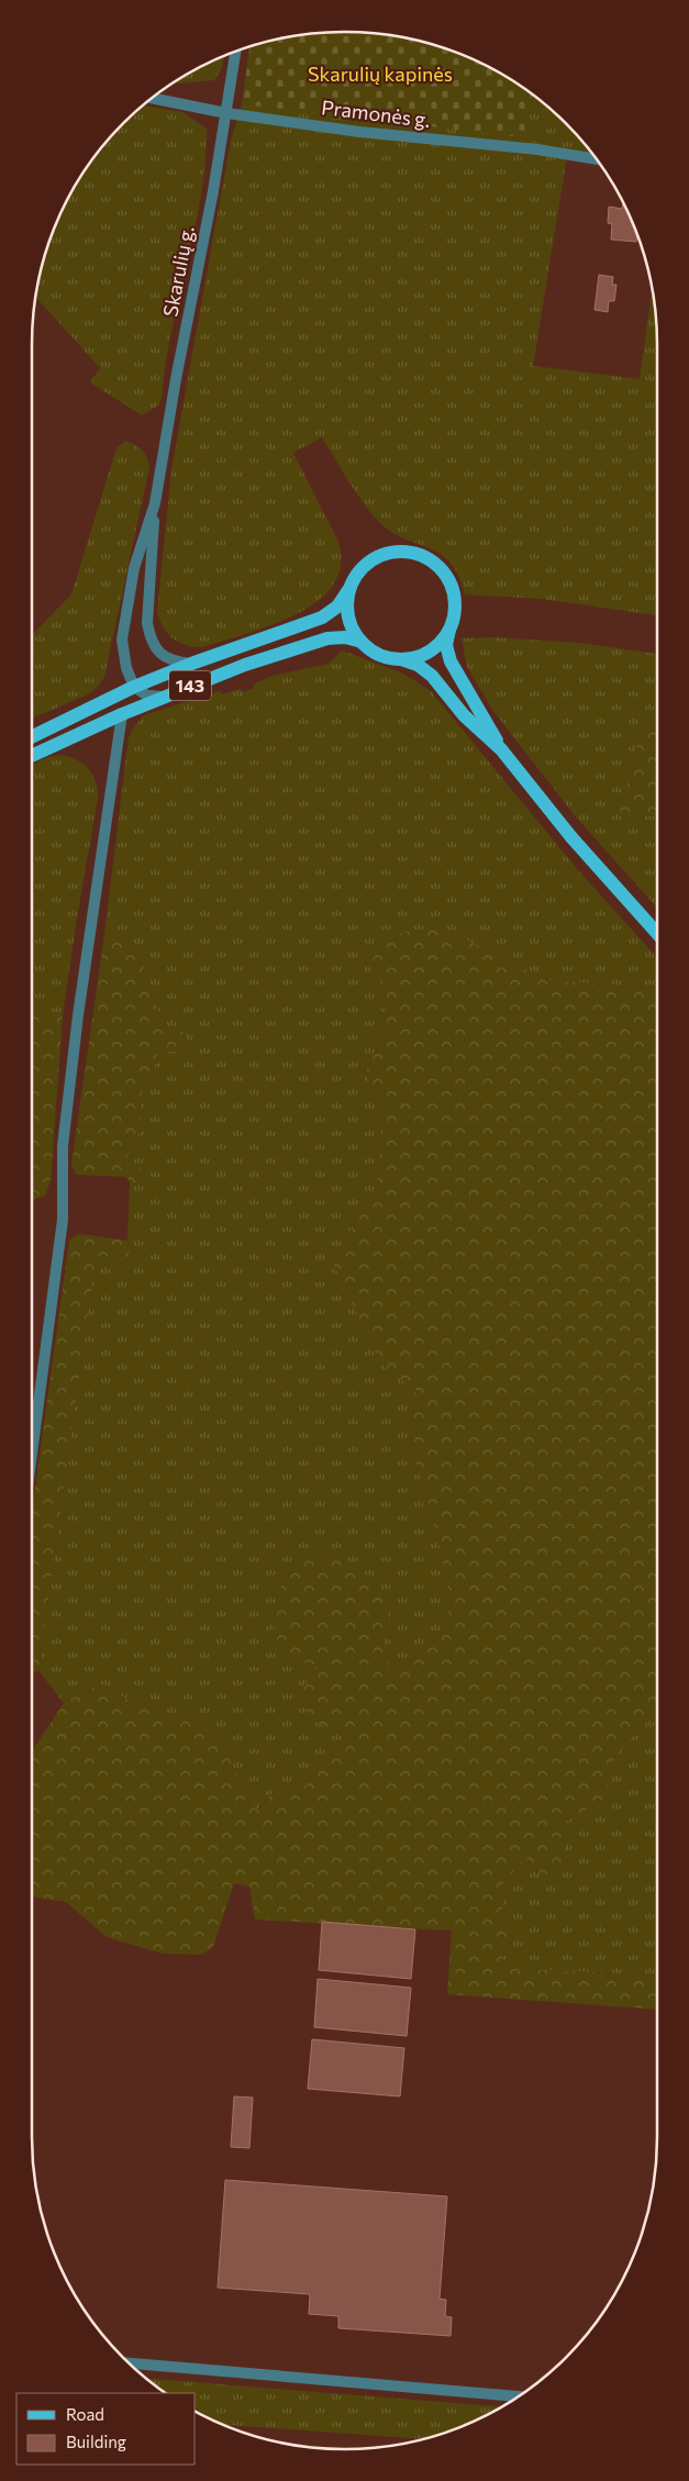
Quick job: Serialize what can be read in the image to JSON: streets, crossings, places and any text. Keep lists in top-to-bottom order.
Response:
{
  "streets": {
    "main road": ["143"],
    "street": ["Pramonės g.", "Skarulių g."]
  },
  "crossings": [
    ["Pramonės g.", "Skarulių g."],
    ["Skarulių g.", "143"]
  ],
  "parks": ["Skarulių kapinės"],
  "legend": ["Road", "Building"]
}
